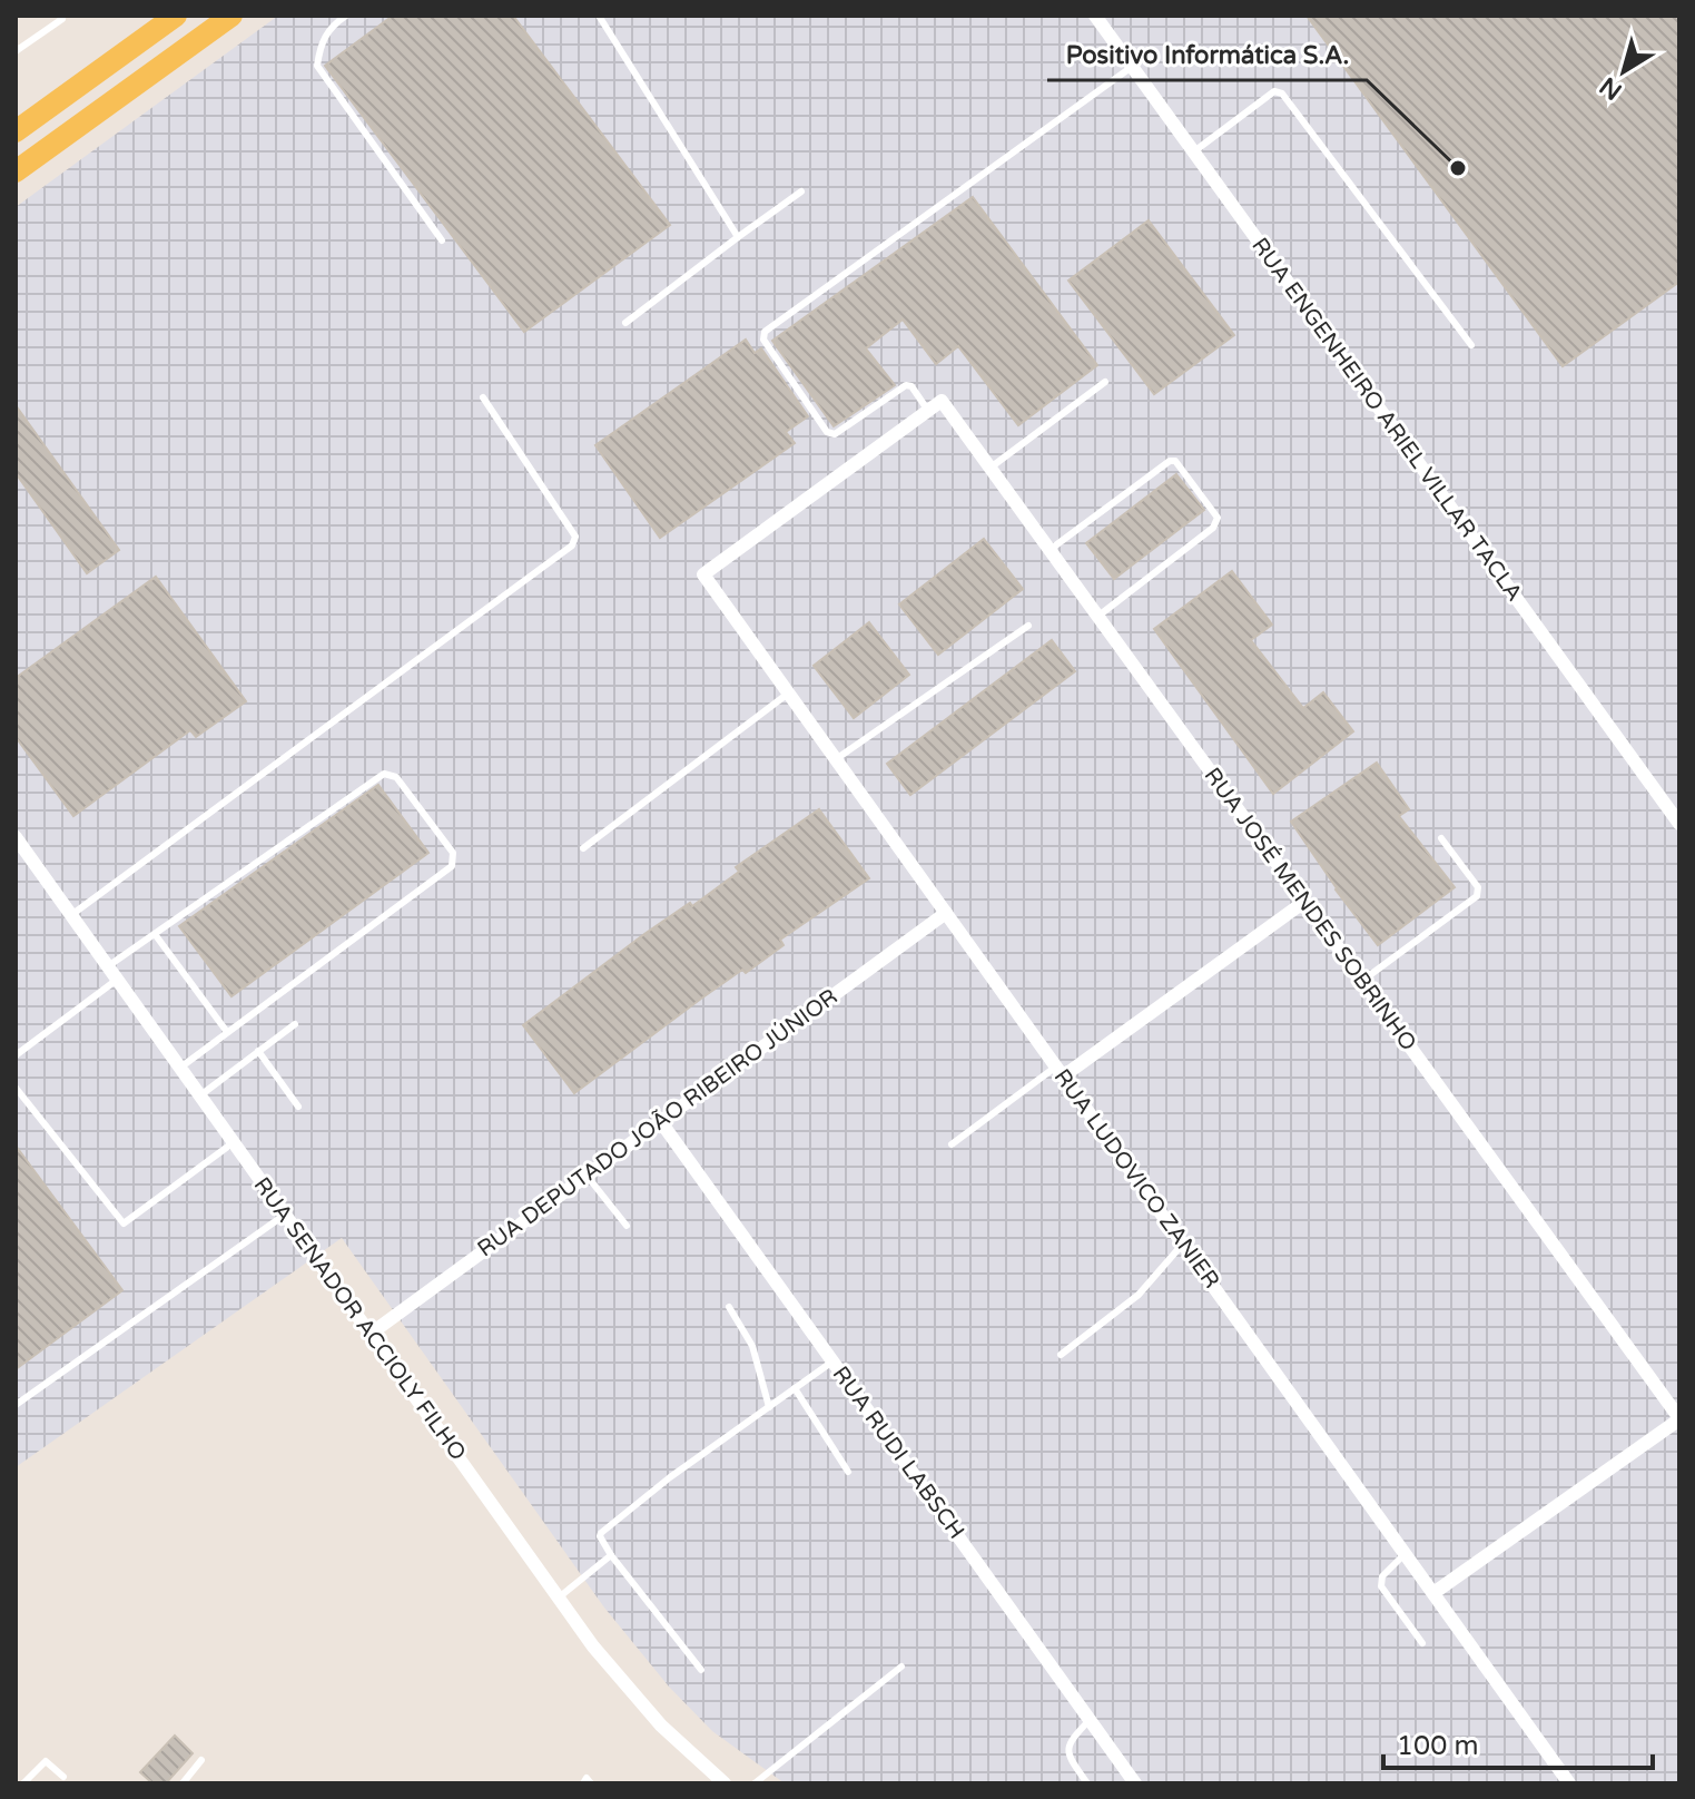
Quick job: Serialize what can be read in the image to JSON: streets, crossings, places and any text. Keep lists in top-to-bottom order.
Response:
{
  "streets": {
    "street": [
      "RUA ENGENHEIRO ARIEL VILLAR TACLA",
      "RUA JOSÉ MENDES SOBRINHO",
      "RUA DEPUTADO JOÃO RIBEIRO JÚNIOR",
      "RUA LUDOVICO ZANIER",
      "RUA SENADOR ACCIOLY FILHO",
      "RUA RUDI LABSCH"
    ]
  },
  "crossings": [
    ["RUA JOSÉ MENDES SOBRINHO", "RUA LUDOVICO ZANIER"],
    ["RUA DEPUTADO JOÃO RIBEIRO JÚNIOR", "RUA LUDOVICO ZANIER"],
    ["RUA DEPUTADO JOÃO RIBEIRO JÚNIOR", "RUA SENADOR ACCIOLY FILHO"],
    ["RUA DEPUTADO JOÃO RIBEIRO JÚNIOR", "RUA RUDI LABSCH"]
  ],
  "places": ["Positivo Informática S.A."],
  "scale_bar": "100 m",
  "north": "bottom left"
}
